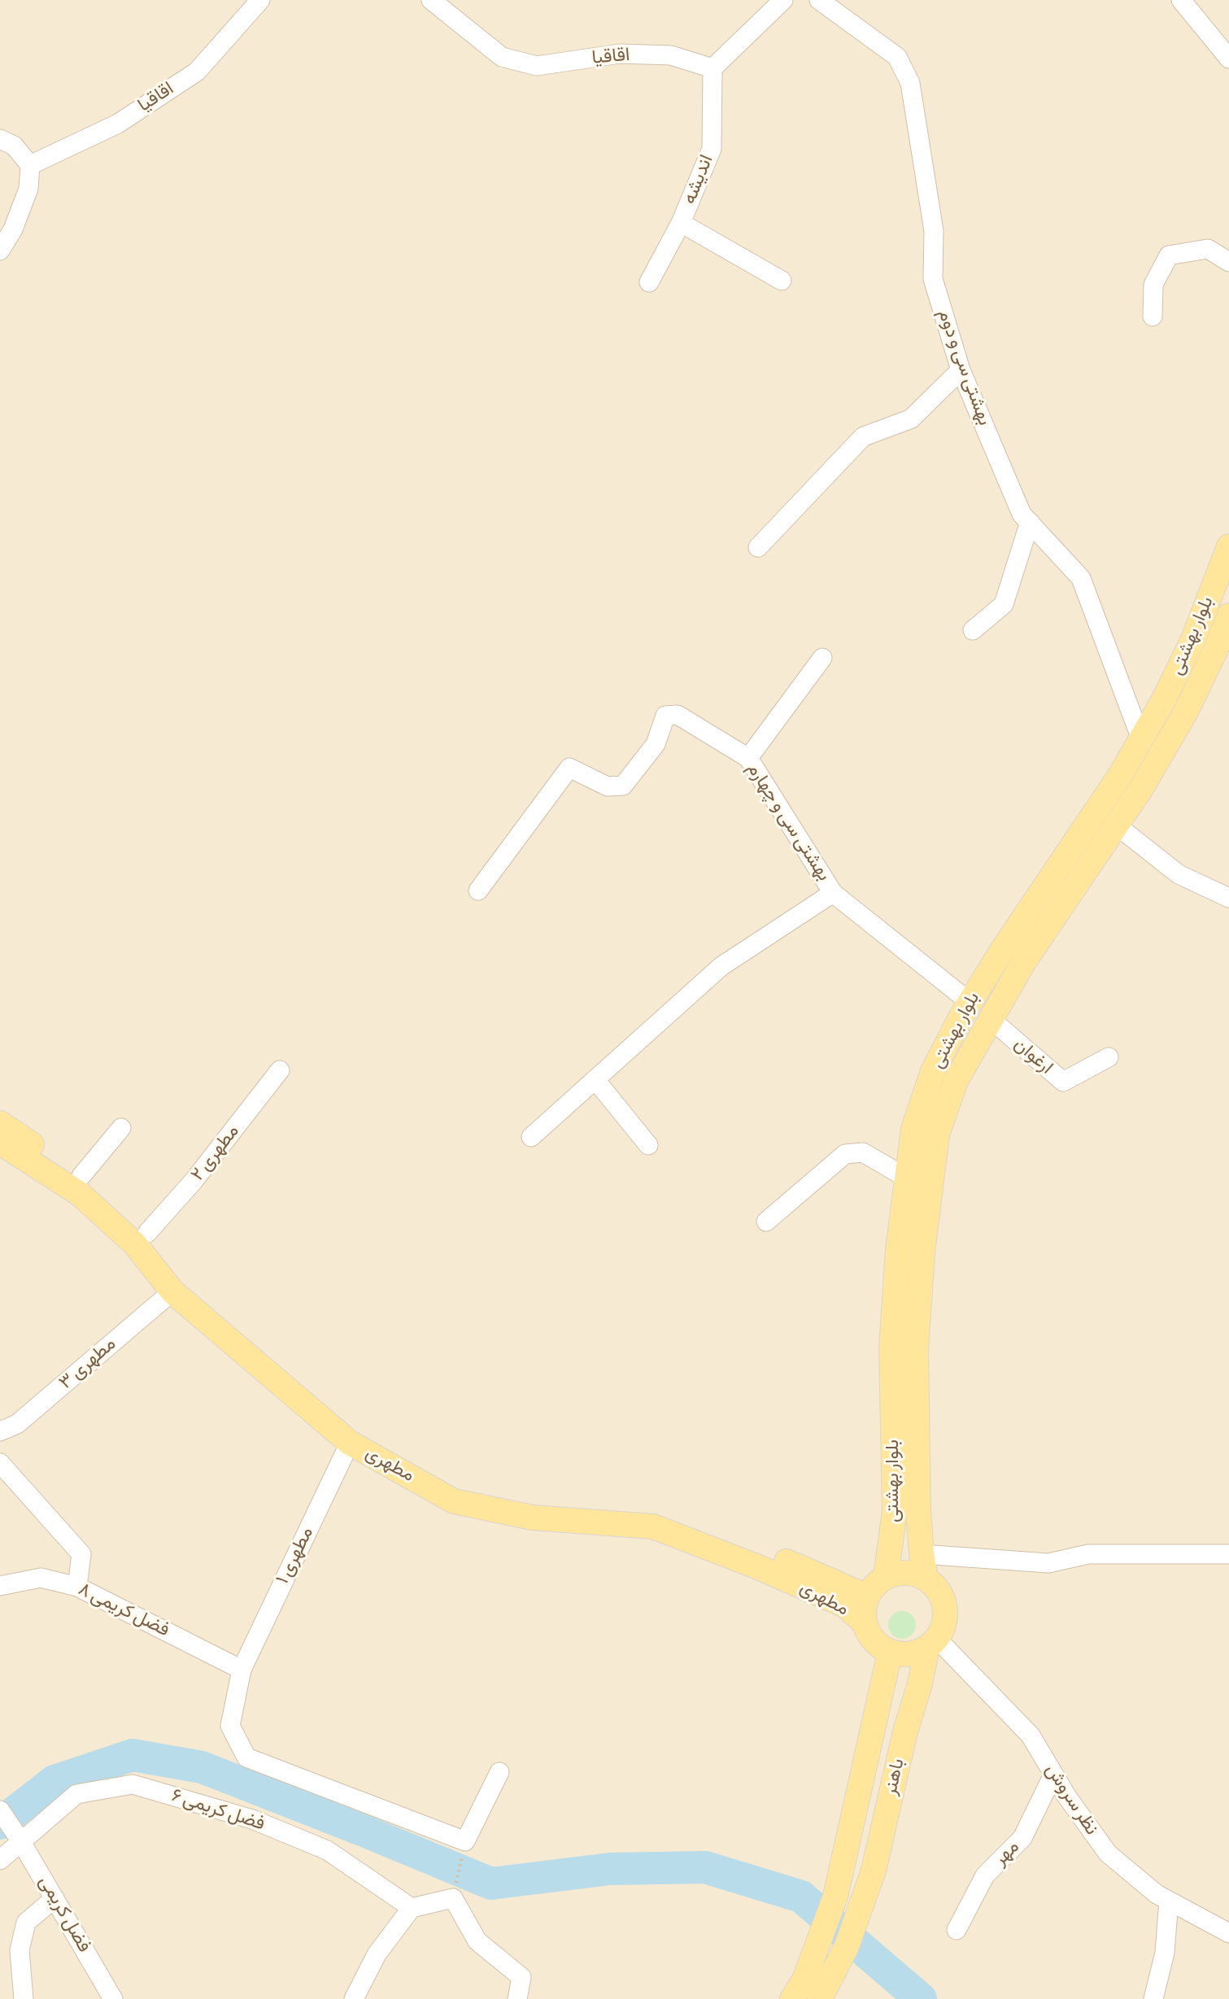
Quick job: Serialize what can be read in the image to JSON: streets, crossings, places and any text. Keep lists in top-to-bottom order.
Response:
{
  "streets": {
    "main road": ["بلوار بهشتی", "مطهری", "باهنر"],
    "street": [
      "اقاقیا",
      "اندیشه",
      "بهشتی سی و دوم",
      "بهشتی سی و چهارم",
      "ارغوان",
      "مطهری ۲",
      "مطهری ۳",
      "مطهری ۱",
      "فضل کریمی ۸",
      "نظر سروش",
      "فضل کریمی ۶",
      "مهر",
      "فضل کریمی"
    ]
  },
  "crossings": [
    ["اقاقیا", "اندیشه"],
    ["بهشتی سی و دوم", "بلوار بهشتی"],
    ["بلوار بهشتی", "بهشتی سی و چهارم"],
    ["بلوار بهشتی", "ارغوان"],
    ["بلوار بهشتی", "مطهری"],
    ["بلوار بهشتی", "باهنر"],
    ["بلوار بهشتی", "نظر سروش"],
    ["مطهری ۲", "مطهری"],
    ["مطهری ۳", "مطهری"],
    ["مطهری", "مطهری ۱"],
    ["مطهری", "باهنر"],
    ["مطهری", "نظر سروش"],
    ["مطهری ۱", "فضل کریمی ۸"],
    ["باهنر", "نظر سروش"],
    ["نظر سروش", "مهر"],
    ["فضل کریمی ۶", "فضل کریمی"]
  ]
}
